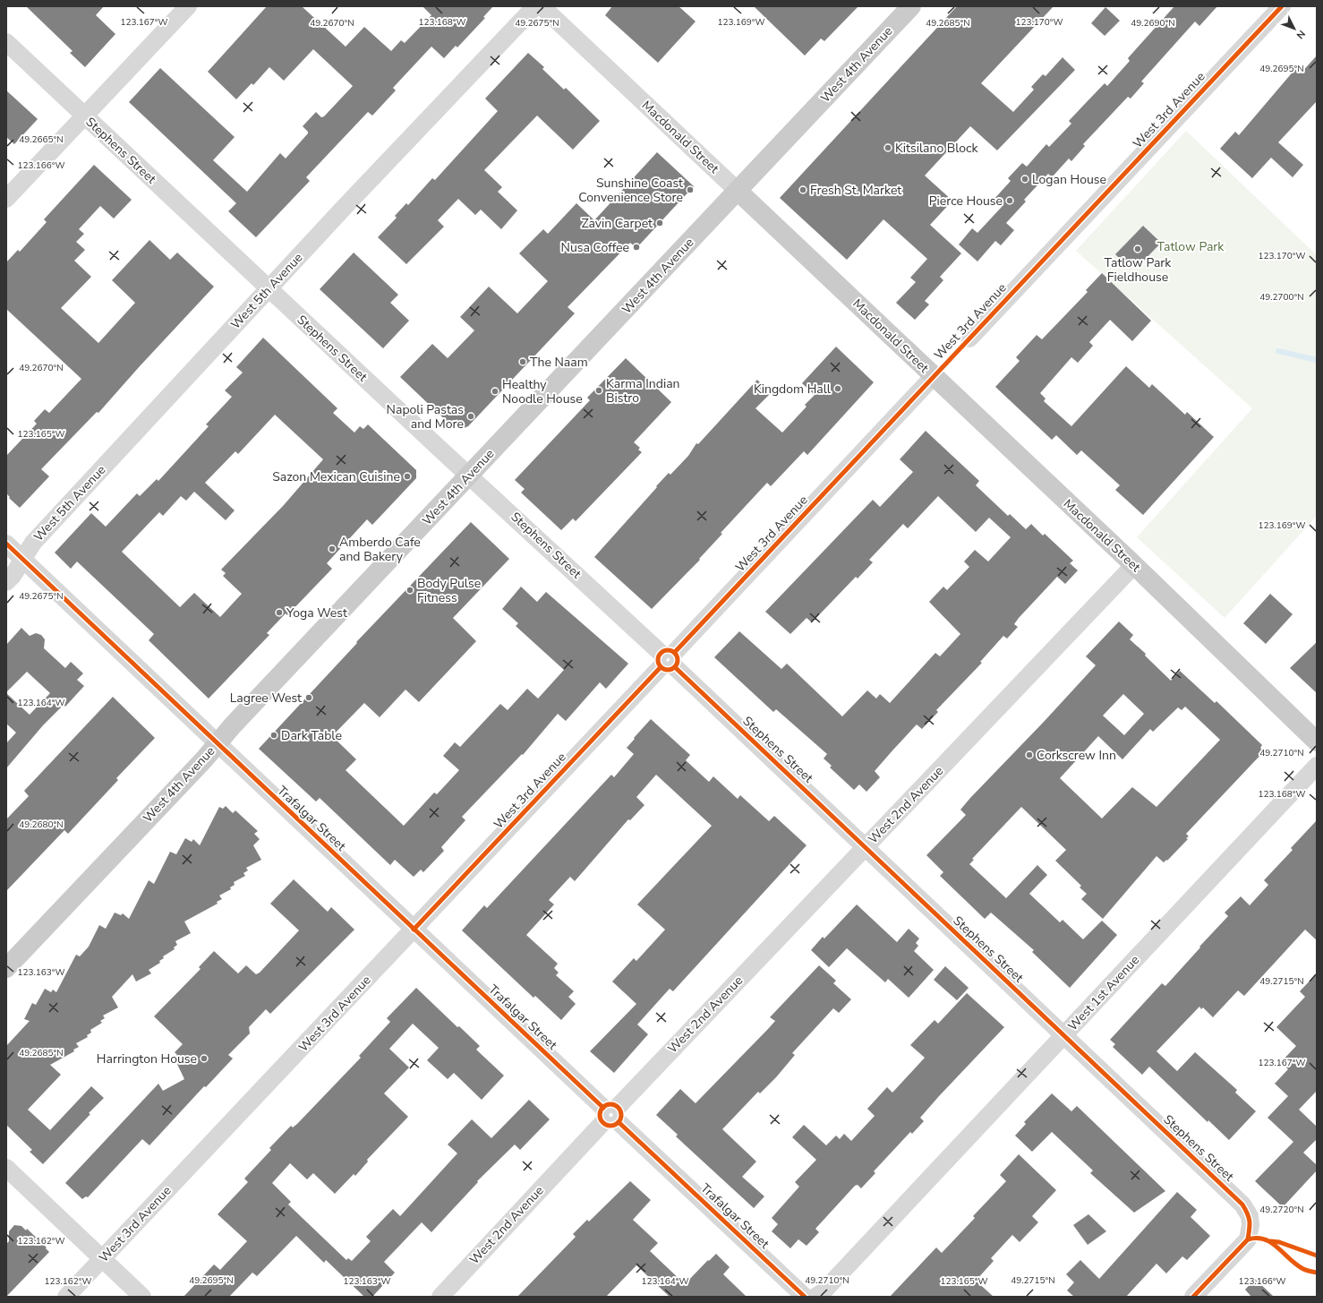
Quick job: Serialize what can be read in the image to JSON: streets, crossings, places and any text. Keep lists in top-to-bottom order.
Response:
{
  "streets": {
    "main road": ["West 4th Avenue", "Macdonald Street"],
    "street": [
      "West 3rd Avenue",
      "Stephens Street",
      "West 5th Avenue",
      "West 2nd Avenue",
      "Trafalgar Street",
      "West 1st Avenue"
    ]
  },
  "crossings": [
    ["West 4th Avenue", "Macdonald Street"],
    ["West 4th Avenue", "Stephens Street"],
    ["West 4th Avenue", "Trafalgar Street"],
    ["West 3rd Avenue", "Macdonald Street"],
    ["West 3rd Avenue", "Stephens Street"],
    ["West 3rd Avenue", "Trafalgar Street"],
    ["Macdonald Street", "West 2nd Avenue"],
    ["Stephens Street", "West 5th Avenue"],
    ["Stephens Street", "West 2nd Avenue"],
    ["Stephens Street", "West 1st Avenue"],
    ["West 5th Avenue", "Trafalgar Street"],
    ["West 2nd Avenue", "Trafalgar Street"]
  ],
  "parks": ["Tatlow Park"],
  "places": [
    "Kitsilano Block",
    "Logan House",
    "Sunshine Coast Convenience Store",
    "Fresh St. Market",
    "Pierce House",
    "Zavin Carpet",
    "Nusa Coffee",
    "Tatlow Park Fieldhouse",
    "The Naam",
    "Kingdom Hall",
    "Karma Indian Bistro",
    "Healthy Noodle House",
    "Napoli Pastas and More",
    "Sazon Mexican Cuisine",
    "Amberdo Cafe and Bakery",
    "Body Pulse Fitness",
    "Yoga West",
    "Lagree West",
    "Dark Table",
    "Corkscrew Inn",
    "Harrington House"
  ],
  "north": "bottom right",
  "coordinates": [
    "123.167°W",
    "123.168°W",
    "123.169°W",
    "123.170°W",
    "49.2670°N",
    "49.2675°N",
    "49.2685°N",
    "49.2690°N",
    "49.2695°N",
    "49.2665°N",
    "123.166°W",
    "49.2700°N",
    "123.165°W",
    "123.164°W",
    "49.2710°N",
    "49.2680°N",
    "123.163°W",
    "49.2715°N",
    "49.2720°N",
    "123.162°W"
  ]
}
